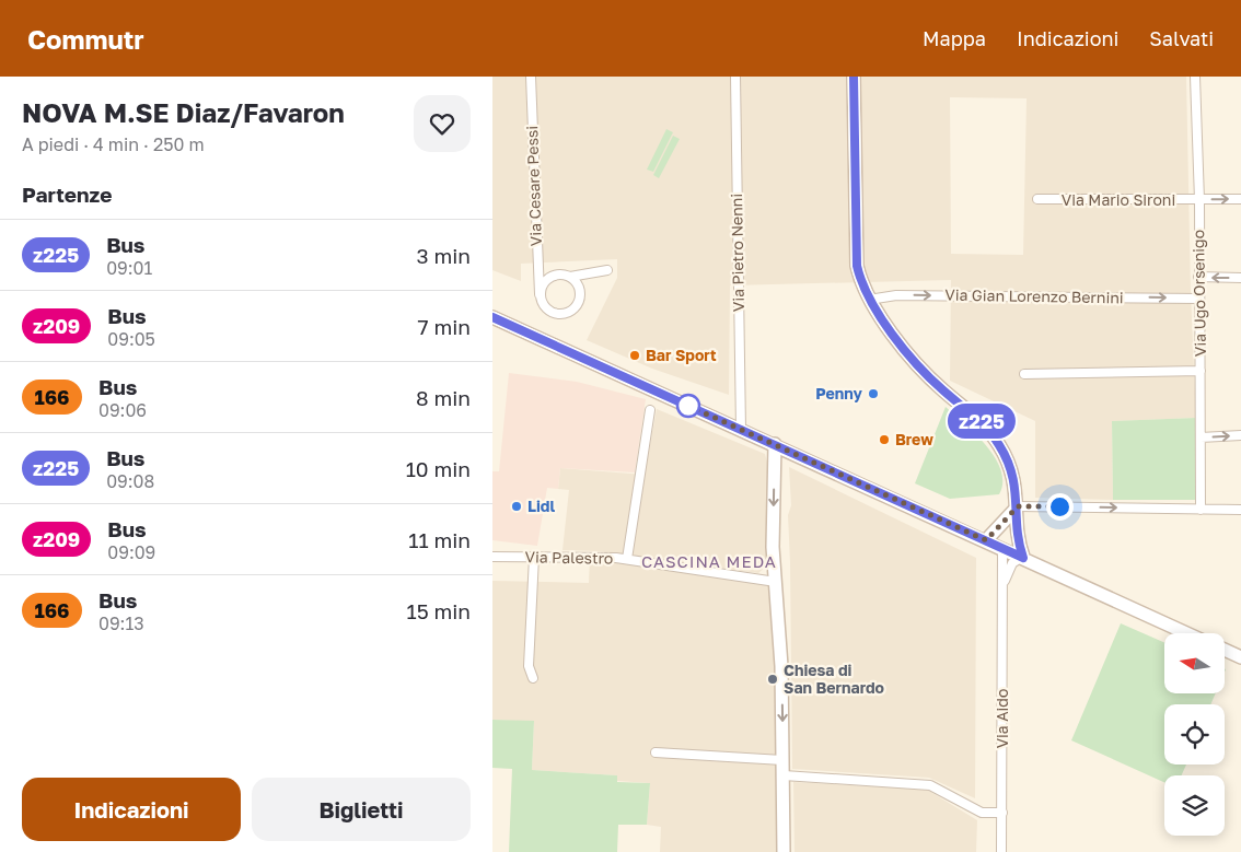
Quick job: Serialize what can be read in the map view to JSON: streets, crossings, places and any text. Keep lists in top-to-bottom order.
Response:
{
  "streets": {
    "street": [
      "Via Cesare Pessi",
      "Via Mario Sironi",
      "Via Pietro Nenni",
      "Via Ugo Orsenigo",
      "Via Gian Lorenzo Bernini",
      "Via Palestro",
      "Via Aido"
    ]
  },
  "crossings": [
    ["Via Mario Sironi", "Via Ugo Orsenigo"],
    ["Via Ugo Orsenigo", "Via Gian Lorenzo Bernini"]
  ],
  "one_way": ["Via Gian Lorenzo Bernini"],
  "districts": ["CASCINA MEDA"],
  "places": [
    "Bar Sport",
    "Penny",
    "Brew",
    "Lidl",
    "Chiesa di San Bernardo"
  ],
  "lines": ["bus line z225"],
  "north": "left",
  "page": {
    "header": "Commutr",
    "nav": ["Mappa", "Indicazioni", "Salvati"],
    "heading": [
      ["NOVA M.SE Diaz/Favaron", "A piedi · 4 min · 250 m"],
      "Partenze"
    ],
    "on_map": "z225",
    "list": [
      {
        "mark": "z225",
        "name": "Bus",
        "note": "09:01",
        "value": "3 min"
      },
      {
        "mark": "z209",
        "name": "Bus",
        "note": "09:05",
        "value": "7 min"
      },
      {
        "mark": "166",
        "name": "Bus",
        "note": "09:06",
        "value": "8 min"
      },
      {
        "mark": "z225",
        "name": "Bus",
        "note": "09:08",
        "value": "10 min"
      },
      {
        "mark": "z209",
        "name": "Bus",
        "note": "09:09",
        "value": "11 min"
      },
      {
        "mark": "166",
        "name": "Bus",
        "note": "09:13",
        "value": "15 min"
      }
    ],
    "buttons": ["Indicazioni", "Biglietti"]
  }
}
